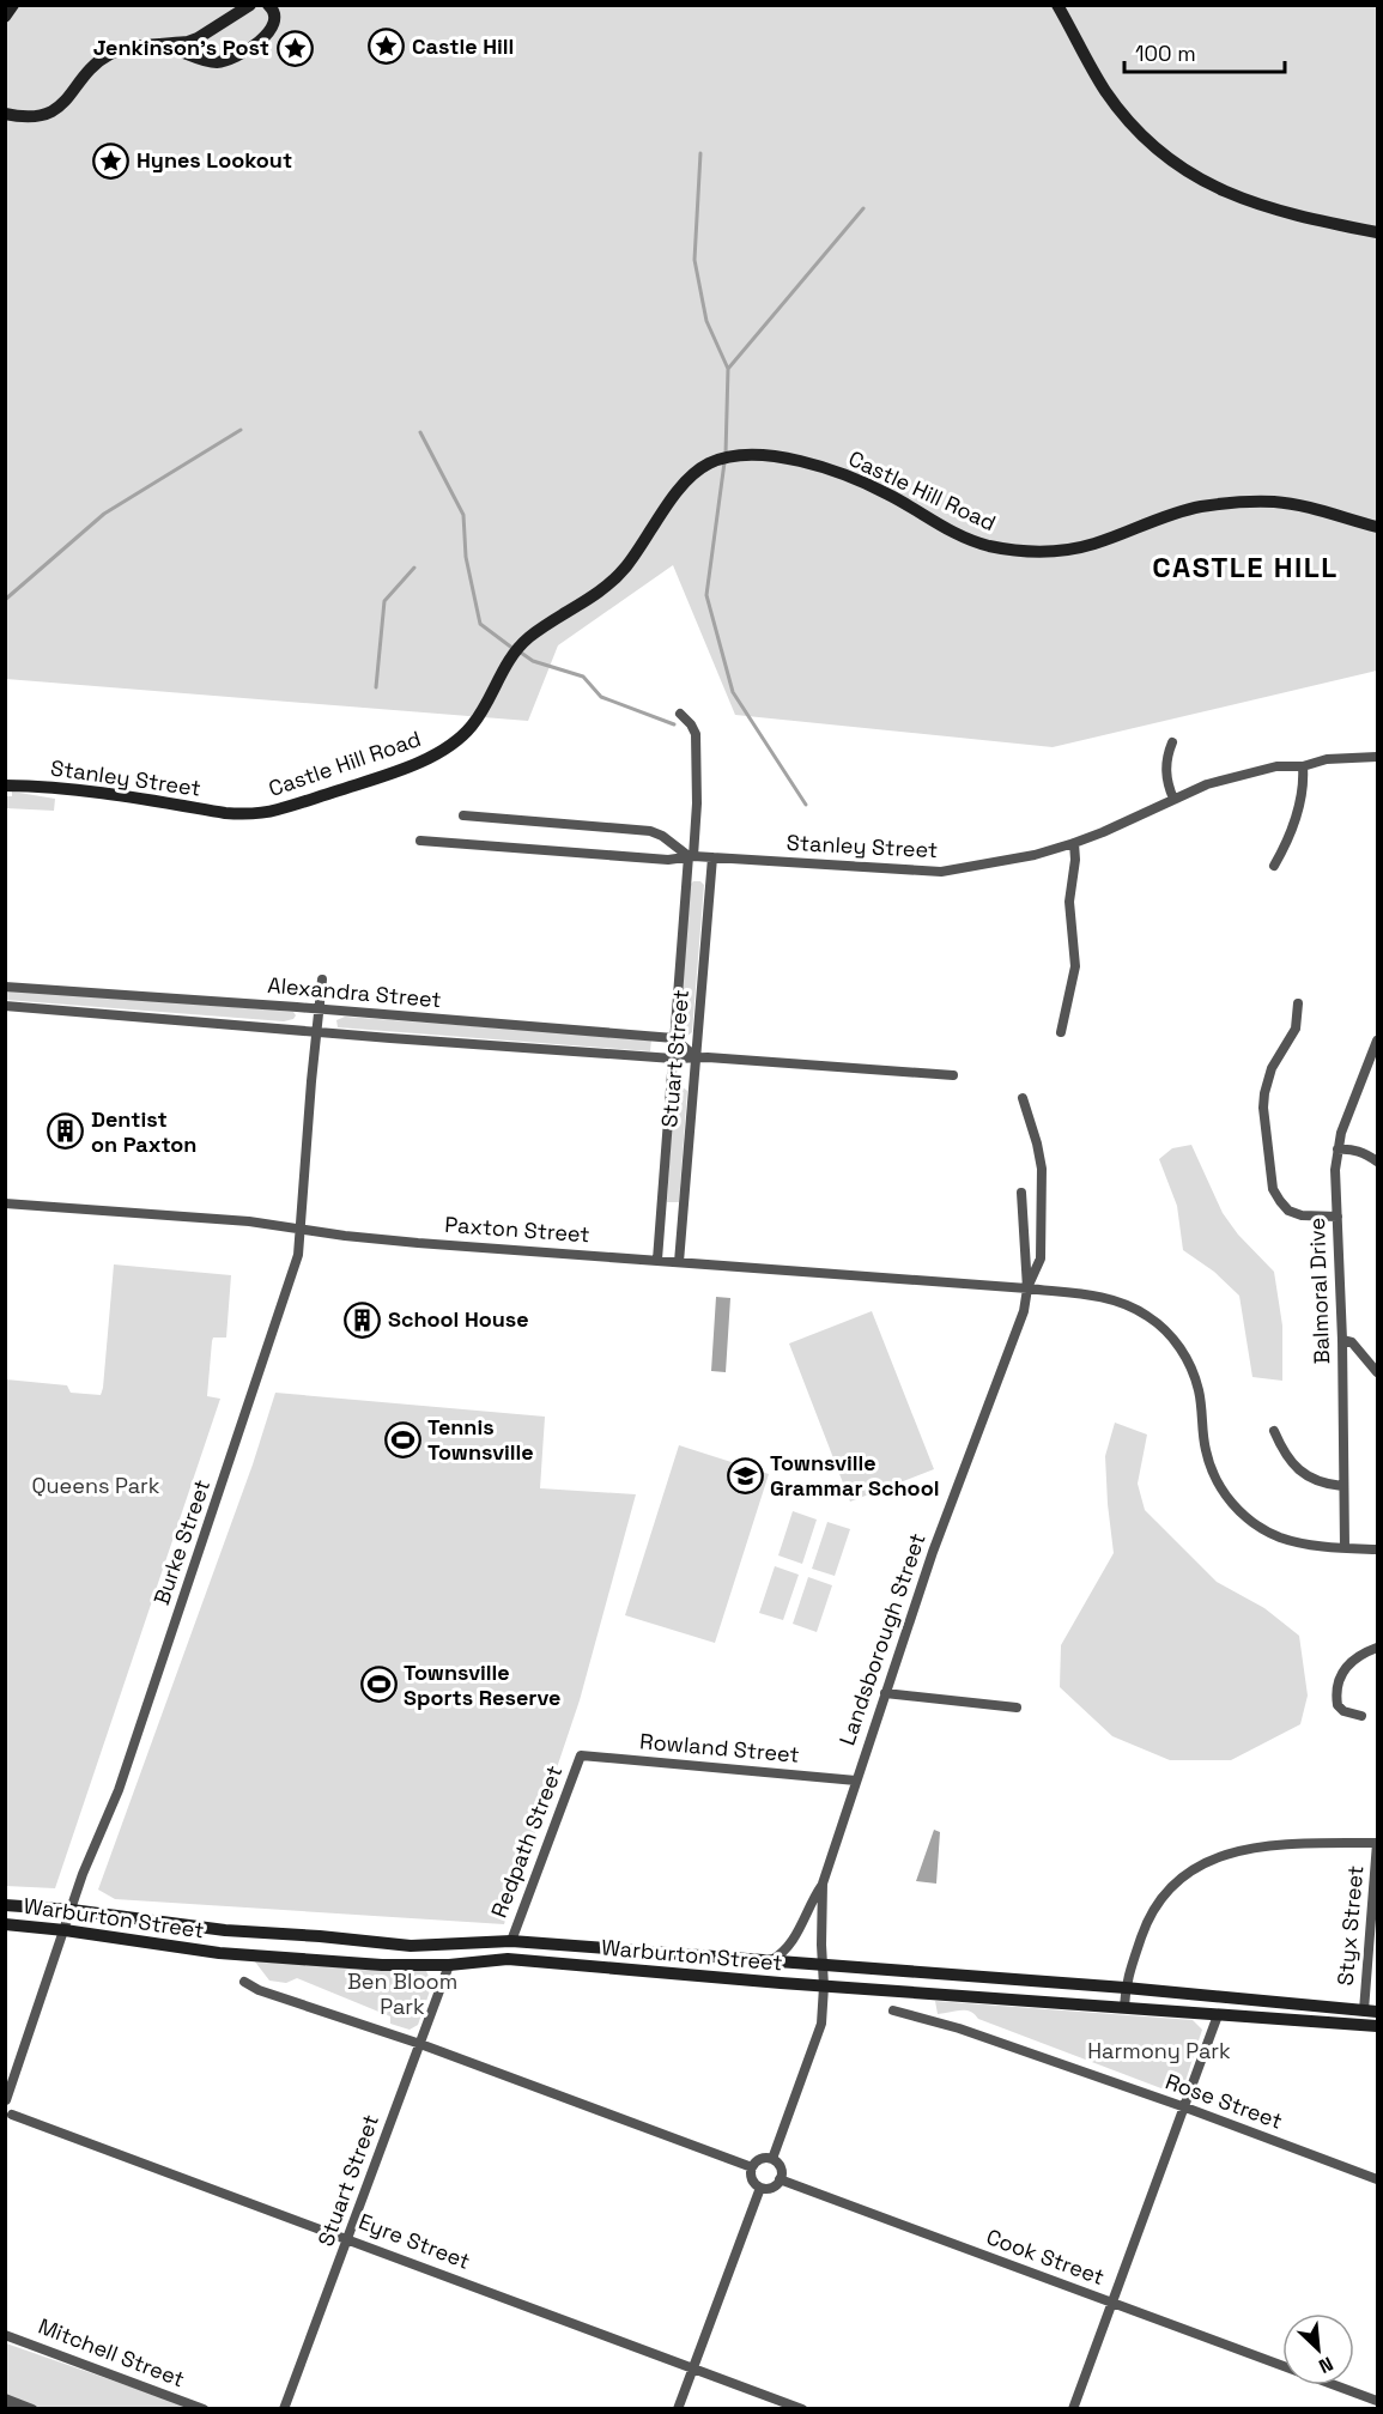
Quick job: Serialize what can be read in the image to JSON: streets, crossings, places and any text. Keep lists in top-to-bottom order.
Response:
{
  "streets": {
    "main road": ["Castle Hill Road", "Stanley Street", "Warburton Street"],
    "street": [
      "Alexandra Street",
      "Stuart Street",
      "Paxton Street",
      "Balmoral Drive",
      "Burke Street",
      "Landsborough Street",
      "Rowland Street",
      "Redpath Street",
      "Styx Street",
      "Rose Street",
      "Eyre Street",
      "Cook Street",
      "Mitchell Street"
    ]
  },
  "crossings": [
    ["Castle Hill Road", "Stanley Street"],
    ["Stanley Street", "Stuart Street"],
    ["Alexandra Street", "Stuart Street"],
    ["Alexandra Street", "Burke Street"],
    ["Stuart Street", "Paxton Street"],
    ["Stuart Street", "Warburton Street"],
    ["Stuart Street", "Eyre Street"],
    ["Paxton Street", "Balmoral Drive"],
    ["Paxton Street", "Burke Street"],
    ["Paxton Street", "Landsborough Street"],
    ["Burke Street", "Warburton Street"],
    ["Landsborough Street", "Rowland Street"],
    ["Landsborough Street", "Warburton Street"],
    ["Landsborough Street", "Cook Street"],
    ["Rowland Street", "Redpath Street"],
    ["Redpath Street", "Warburton Street"],
    ["Warburton Street", "Styx Street"]
  ],
  "districts": ["CASTLE HILL"],
  "parks": ["Queens Park", "Ben Bloom Park", "Harmony Park"],
  "places": {
    "place": ["Castle Hill", "Jenkinson's Post", "Hynes Lookout"],
    "building": ["Dentist on Paxton", "School House"],
    "sports": ["Tennis Townsville", "Townsville Sports Reserve"],
    "school or university": ["Townsville Grammar School"]
  },
  "scale_bar": "100 m",
  "north": "bottom right"
}
